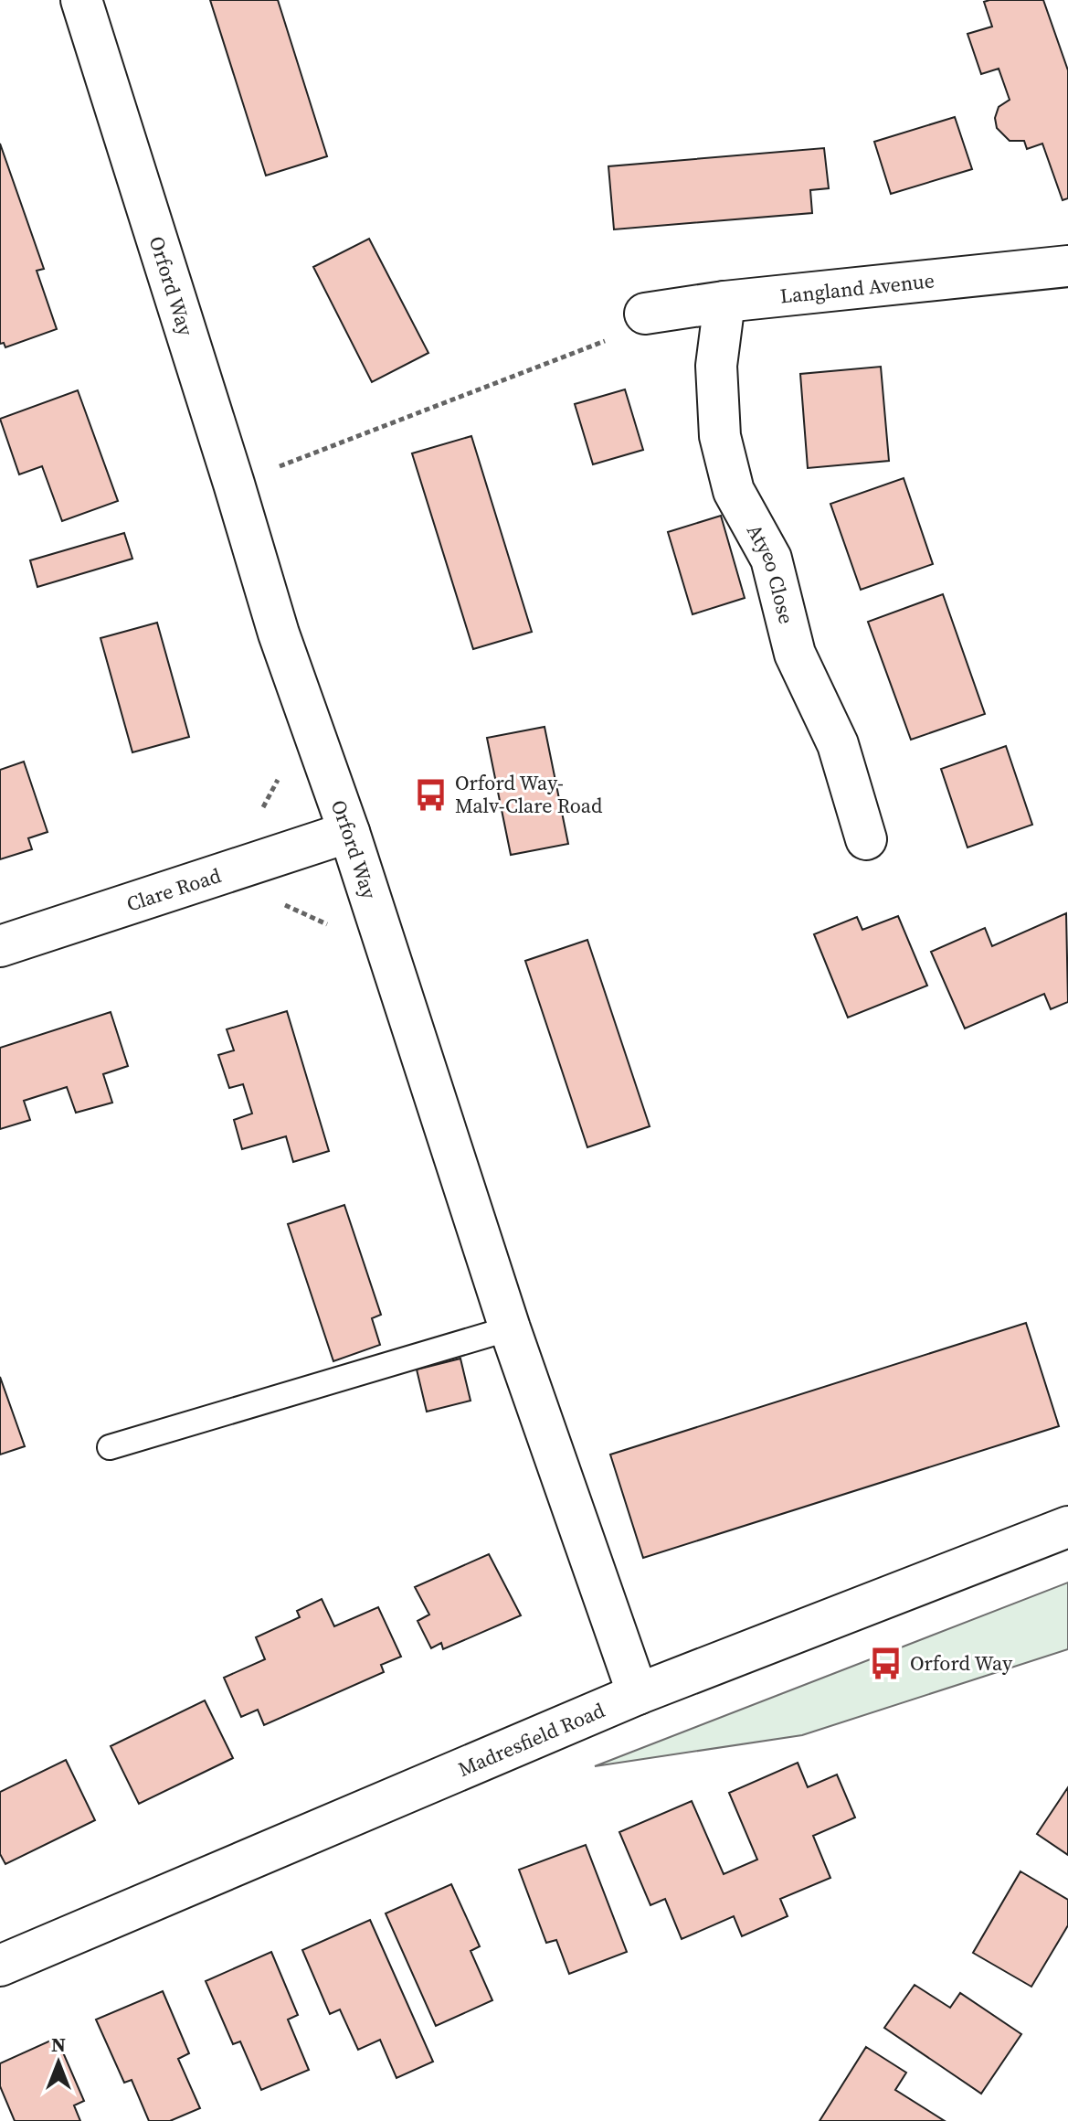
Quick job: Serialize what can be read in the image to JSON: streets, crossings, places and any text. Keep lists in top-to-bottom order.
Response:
{
  "streets": {
    "street": [
      "Orford Way",
      "Langland Avenue",
      "Atyeo Close",
      "Clare Road",
      "Madresfield Road"
    ]
  },
  "crossings": [
    ["Orford Way", "Clare Road"],
    ["Orford Way", "Madresfield Road"],
    ["Langland Avenue", "Atyeo Close"]
  ],
  "places": {
    "bus stop": ["Orford Way- Malv-Clare Road", "Orford Way"]
  },
  "north": "top"
}
